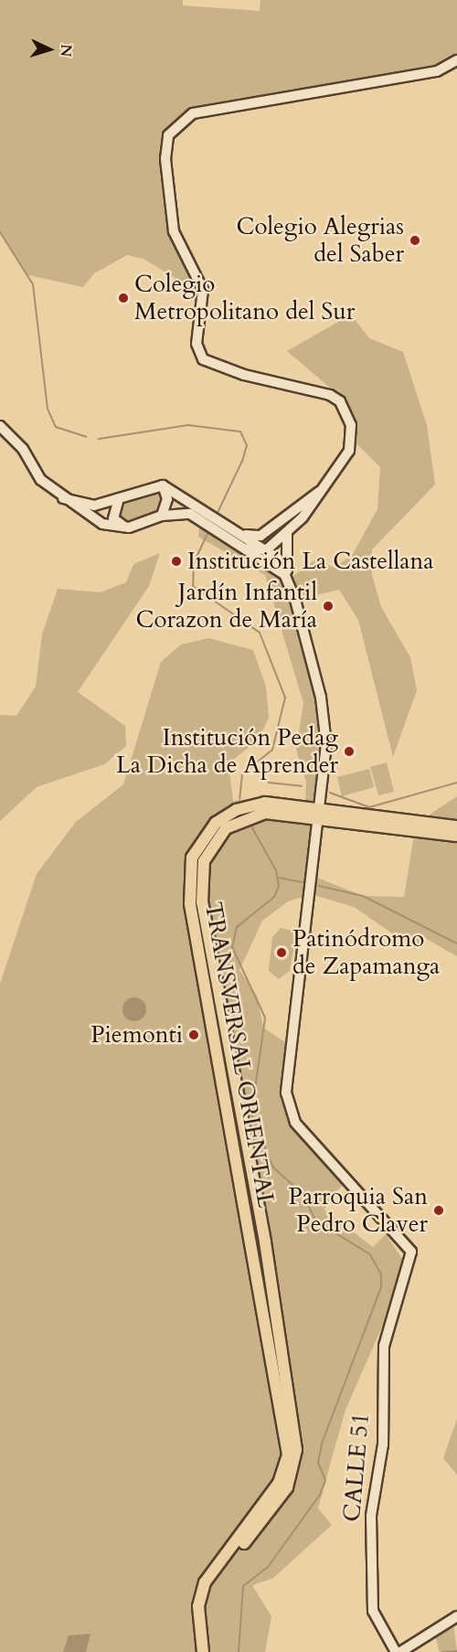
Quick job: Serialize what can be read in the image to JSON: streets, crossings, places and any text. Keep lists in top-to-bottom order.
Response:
{
  "streets": {
    "main road": ["TRANSVERSAL ORIENTAL"],
    "street": ["CALLE 51"]
  },
  "crossings": [
    ["TRANSVERSAL ORIENTAL", "CALLE 51"]
  ],
  "places": [
    "Colegio Alegrias del Saber",
    "Colegio Metropolitano del Sur",
    "Institución La Castellana",
    "Jardín Infantil Corazon de María",
    "Institución Pedag La Dicha de Aprender",
    "Patinódromo de Zapamanga",
    "Piemonti",
    "Parroquia San Pedro Claver"
  ],
  "north": "right"
}
